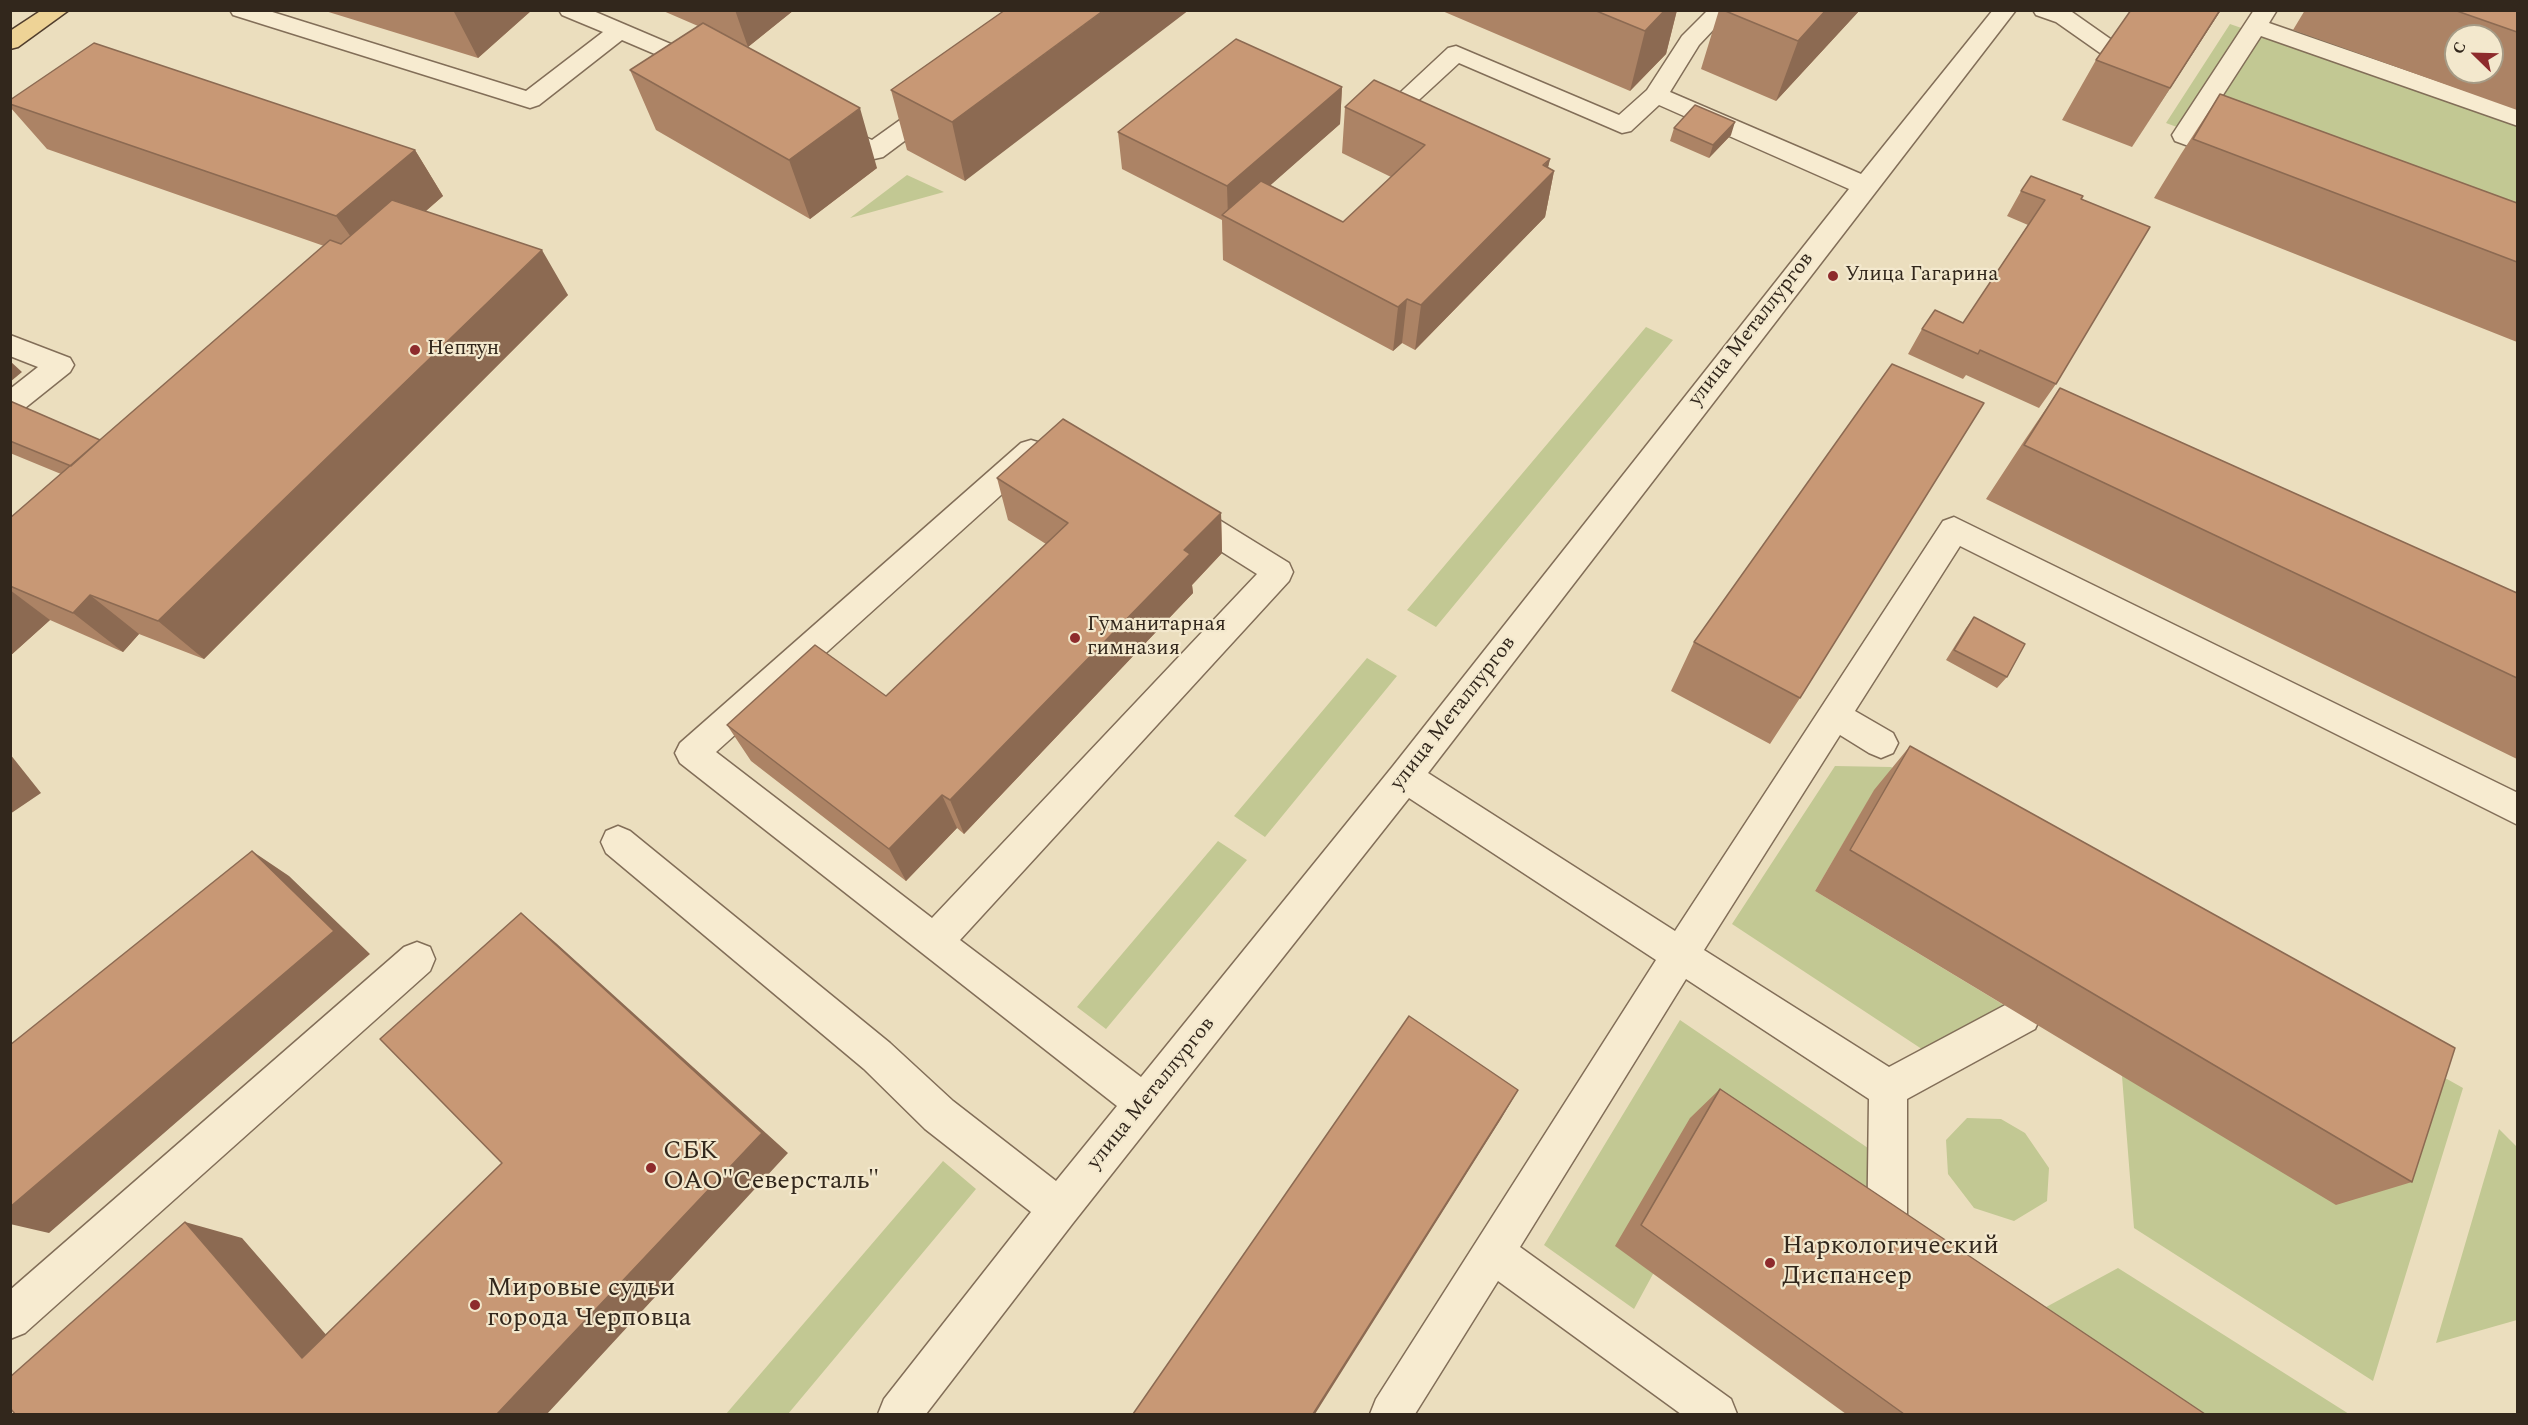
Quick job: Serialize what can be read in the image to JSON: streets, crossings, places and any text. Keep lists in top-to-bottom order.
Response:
{
  "streets": {
    "street": ["улица Металлургов"]
  },
  "places": [
    "Улица Гагарина",
    "Нептун",
    "Гуманитарная гимназия",
    "СБК ОАО\"Северсталь\"",
    "Наркологический Диспансер",
    "Мировые судьи города Черповца"
  ],
  "north": "top left"
}
